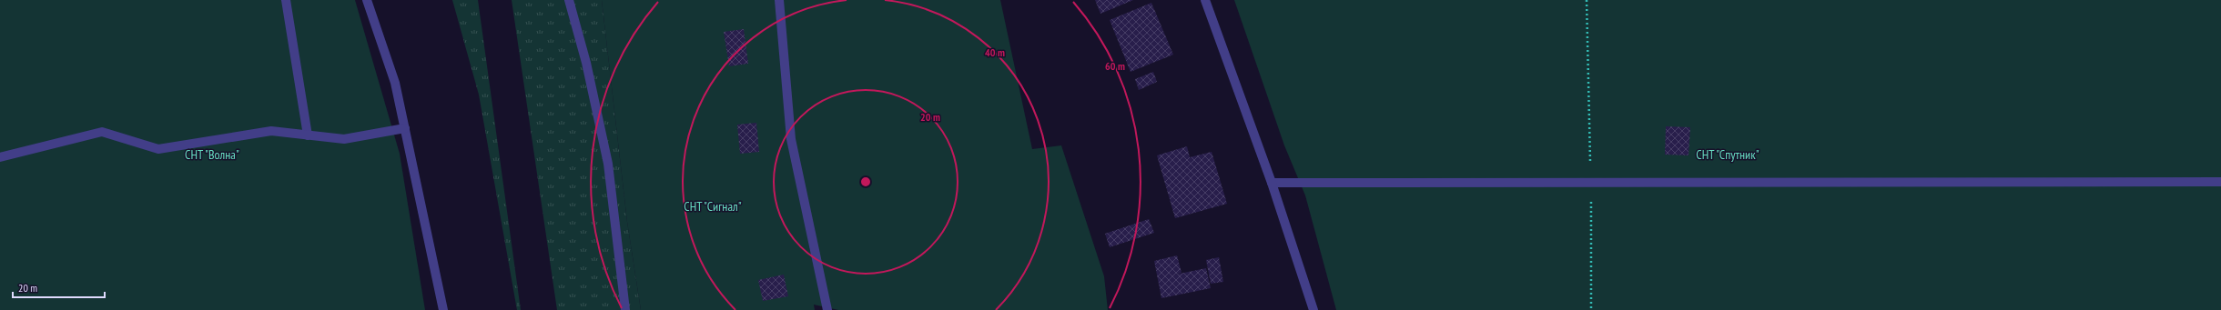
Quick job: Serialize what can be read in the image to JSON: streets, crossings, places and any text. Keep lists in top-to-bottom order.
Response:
{
  "parks": ["СНТ \"Волна\"", "СНТ \"Спутник\"", "СНТ \"Сигнал\""],
  "scale_bar": "20 m",
  "rings": ["40 m", "60 m", "20 m"]
}
